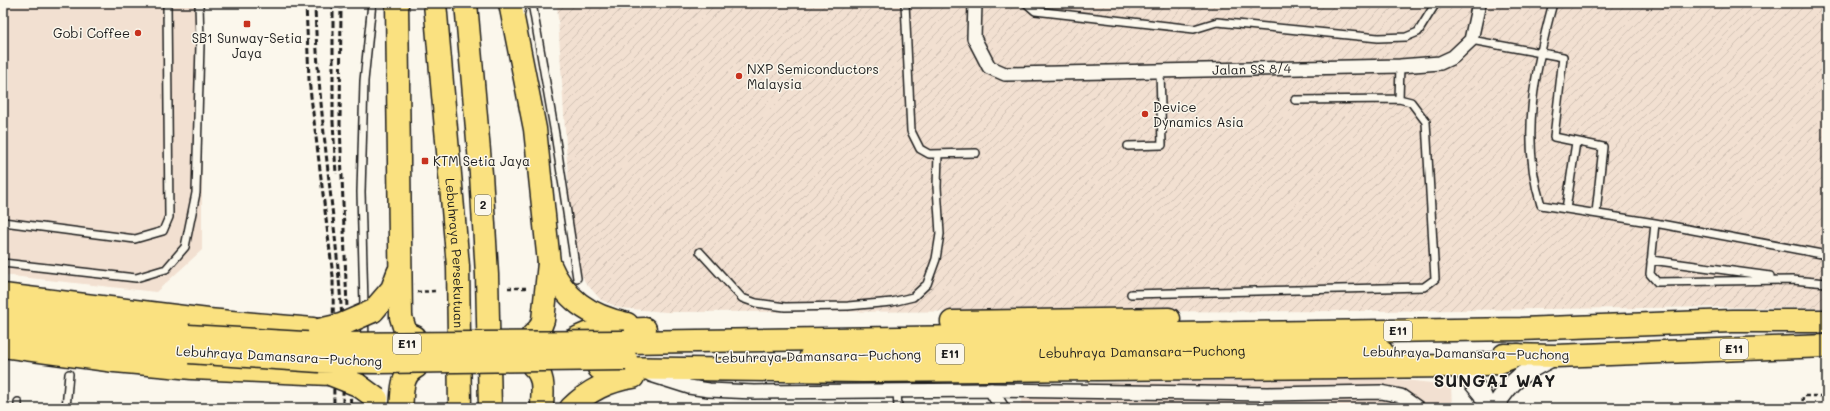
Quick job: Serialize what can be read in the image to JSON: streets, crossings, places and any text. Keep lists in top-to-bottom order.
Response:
{
  "streets": {
    "highway": [
      "2",
      "Lebuhraya Persekutuan",
      "E11",
      "Lebuhraya Damansara–Puchong"
    ],
    "street": ["Jalan SS 8/4"]
  },
  "districts": ["SUNGAI WAY"],
  "places": {
    "transit": ["SB1 Sunway-Setia Jaya", "KTM Setia Jaya"],
    "other": ["Gobi Coffee", "NXP Semiconductors Malaysia", "Device Dynamics Asia"]
  }
}
